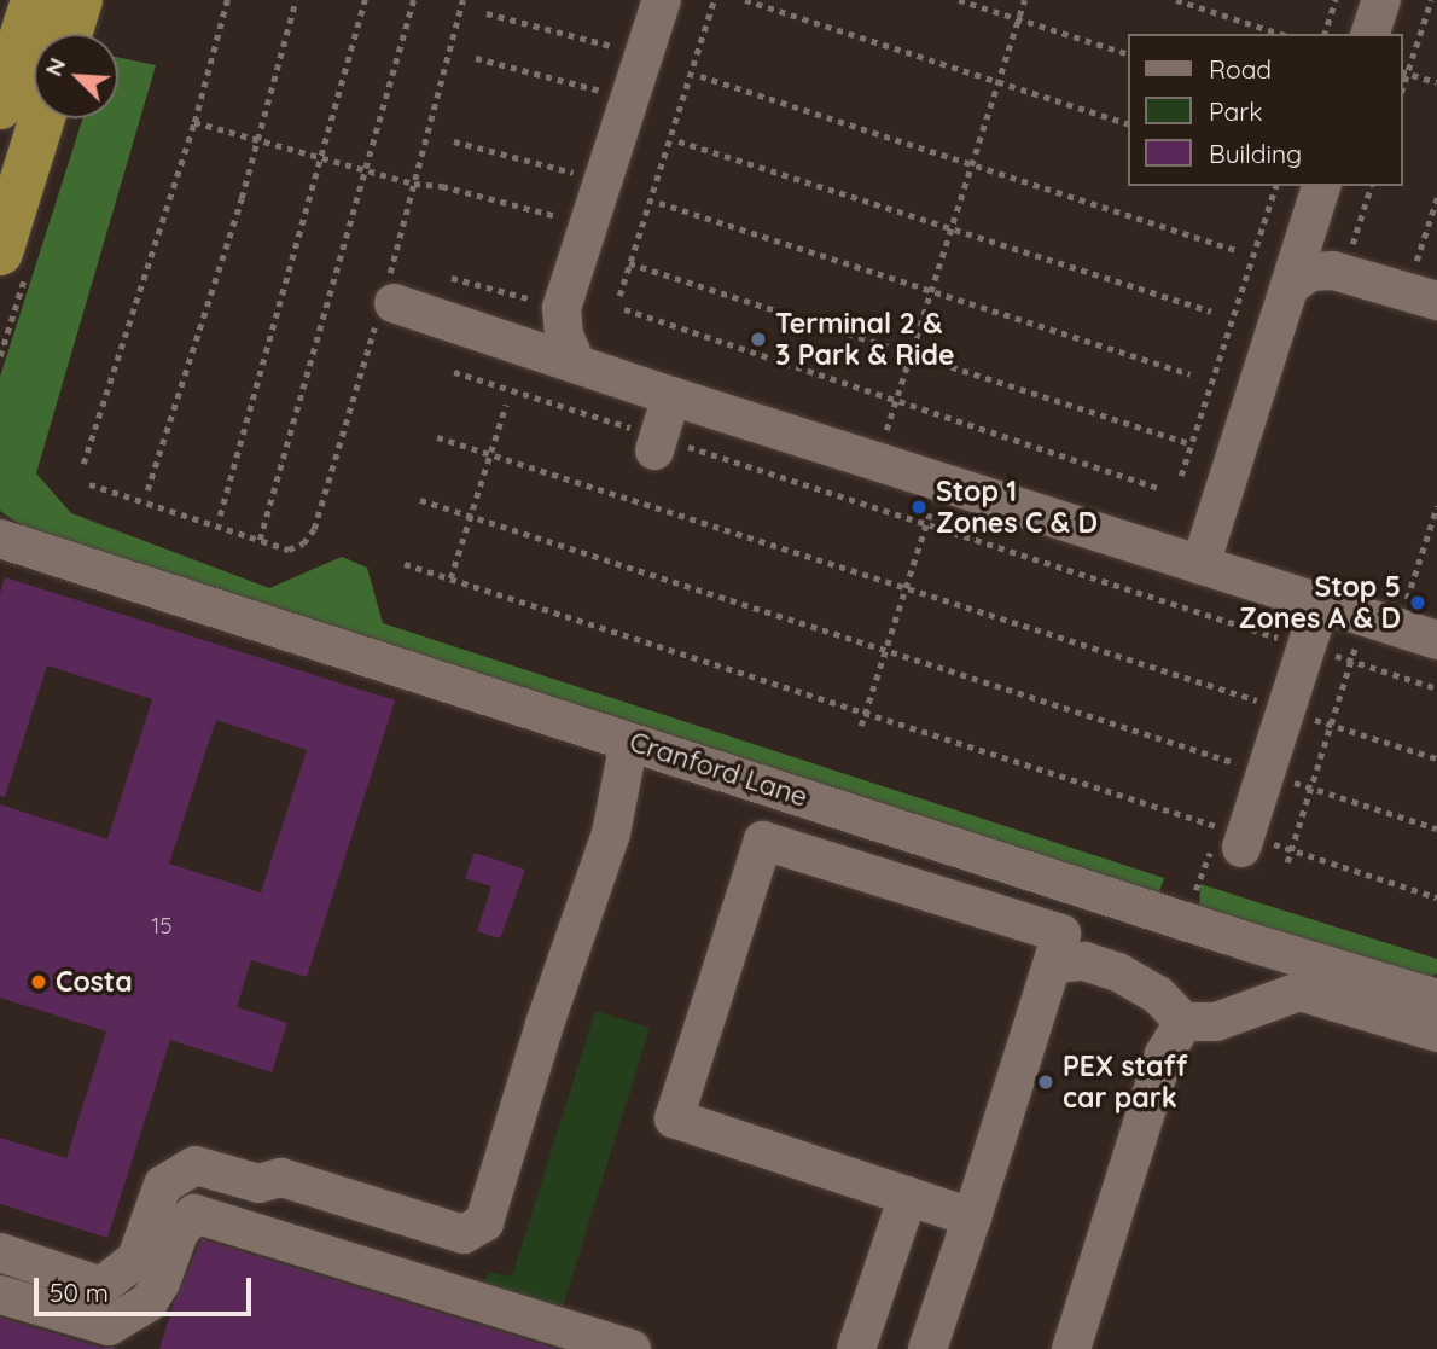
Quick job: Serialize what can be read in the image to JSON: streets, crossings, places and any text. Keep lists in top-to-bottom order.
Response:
{
  "streets": {
    "lane": ["Cranford Lane"]
  },
  "places": [
    "Terminal 2 & 3 Park & Ride",
    "Stop 1 Zones C & D",
    "Stop 5 Zones A & D",
    "Costa",
    "PEX staff car park"
  ],
  "house_numbers": ["15"],
  "legend": ["Road", "Park", "Building"],
  "scale_bar": "50 m",
  "north": "top left"
}
